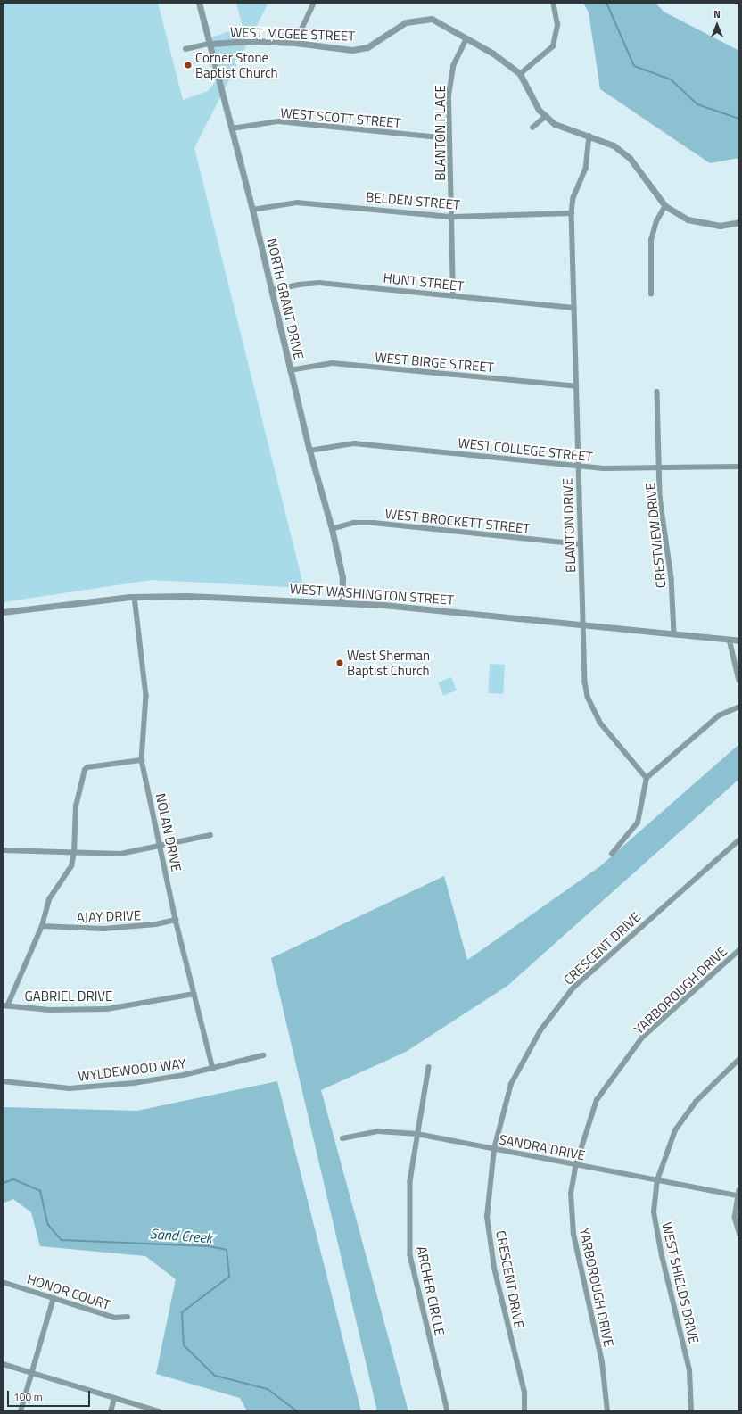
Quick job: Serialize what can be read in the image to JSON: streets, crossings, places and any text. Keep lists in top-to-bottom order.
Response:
{
  "streets": {
    "street": [
      "WEST MCGEE STREET",
      "WEST SCOTT STREET",
      "BLANTON PLACE",
      "BELDEN STREET",
      "HUNT STREET",
      "NORTH GRANT DRIVE",
      "WEST BIRGE STREET",
      "WEST COLLEGE STREET",
      "WEST BROCKETT STREET",
      "BLANTON DRIVE",
      "CRESTVIEW DRIVE",
      "WEST WASHINGTON STREET",
      "NOLAN DRIVE",
      "AJAY DRIVE",
      "CRESCENT DRIVE",
      "YARBOROUGH DRIVE",
      "GABRIEL DRIVE",
      "WYLDEWOOD WAY",
      "SANDRA DRIVE",
      "WEST SHIELDS DRIVE",
      "ARCHER CIRCLE",
      "HONOR COURT"
    ]
  },
  "crossings": [
    ["WEST MCGEE STREET", "BLANTON PLACE"],
    ["WEST MCGEE STREET", "NORTH GRANT DRIVE"],
    ["WEST MCGEE STREET", "BLANTON DRIVE"],
    ["WEST SCOTT STREET", "BLANTON PLACE"],
    ["WEST SCOTT STREET", "NORTH GRANT DRIVE"],
    ["BLANTON PLACE", "BELDEN STREET"],
    ["BLANTON PLACE", "HUNT STREET"],
    ["BELDEN STREET", "NORTH GRANT DRIVE"],
    ["BELDEN STREET", "BLANTON DRIVE"],
    ["HUNT STREET", "NORTH GRANT DRIVE"],
    ["HUNT STREET", "BLANTON DRIVE"],
    ["NORTH GRANT DRIVE", "WEST BIRGE STREET"],
    ["NORTH GRANT DRIVE", "WEST COLLEGE STREET"],
    ["NORTH GRANT DRIVE", "WEST BROCKETT STREET"],
    ["NORTH GRANT DRIVE", "WEST WASHINGTON STREET"],
    ["WEST BIRGE STREET", "BLANTON DRIVE"],
    ["WEST COLLEGE STREET", "BLANTON DRIVE"],
    ["WEST COLLEGE STREET", "CRESTVIEW DRIVE"],
    ["WEST BROCKETT STREET", "BLANTON DRIVE"],
    ["BLANTON DRIVE", "WEST WASHINGTON STREET"],
    ["CRESTVIEW DRIVE", "WEST WASHINGTON STREET"],
    ["WEST WASHINGTON STREET", "NOLAN DRIVE"],
    ["NOLAN DRIVE", "AJAY DRIVE"],
    ["NOLAN DRIVE", "GABRIEL DRIVE"],
    ["NOLAN DRIVE", "WYLDEWOOD WAY"],
    ["CRESCENT DRIVE", "SANDRA DRIVE"],
    ["YARBOROUGH DRIVE", "SANDRA DRIVE"],
    ["SANDRA DRIVE", "WEST SHIELDS DRIVE"],
    ["SANDRA DRIVE", "ARCHER CIRCLE"]
  ],
  "water": ["Sand Creek"],
  "places": ["Corner Stone Baptist Church", "West Sherman Baptist Church"],
  "scale_bar": "100 m",
  "north": "top"
}
